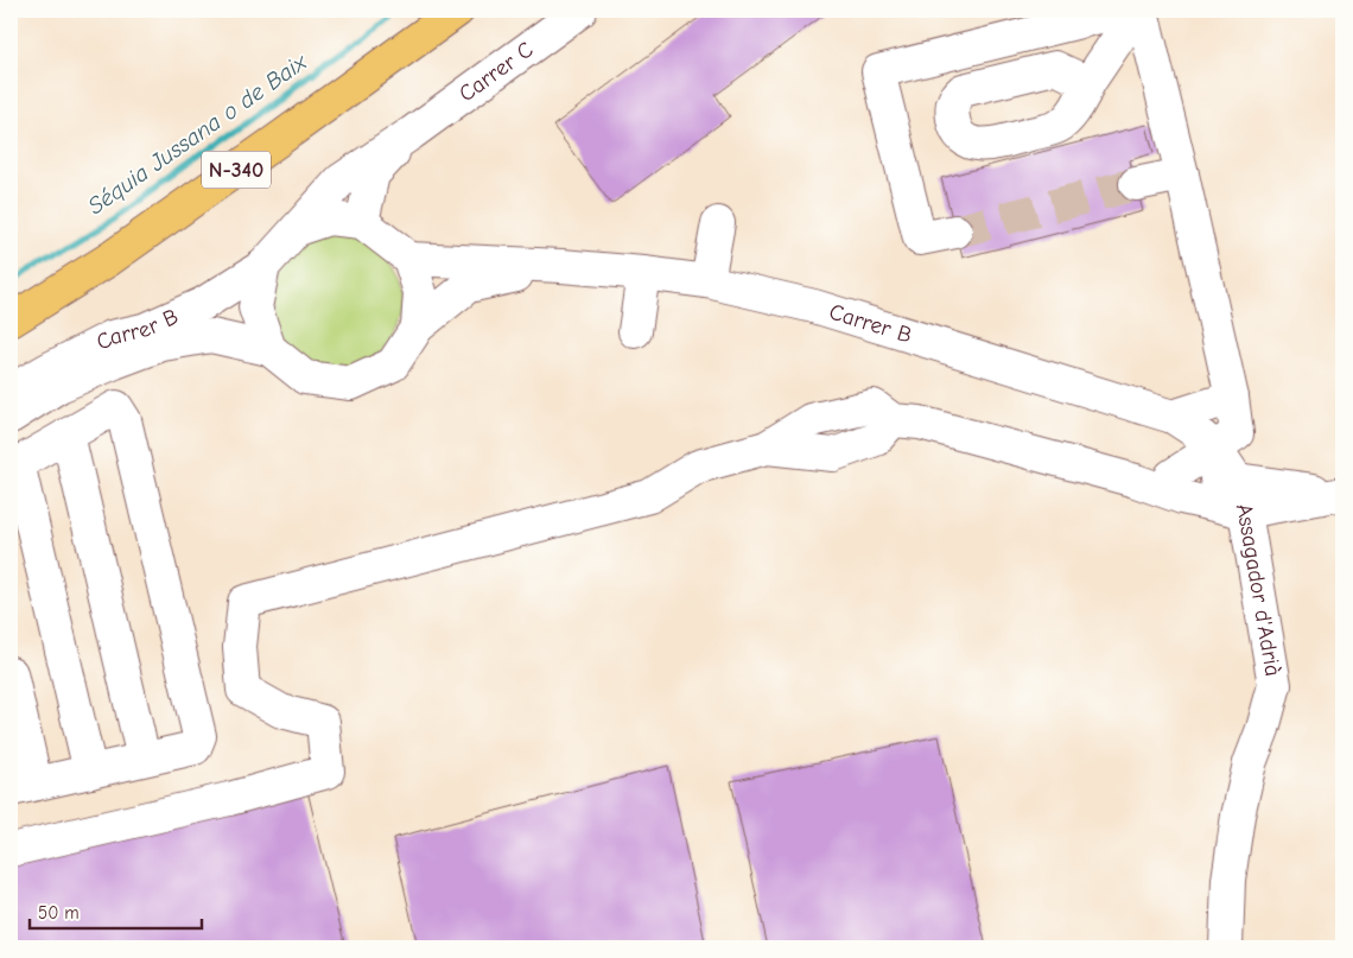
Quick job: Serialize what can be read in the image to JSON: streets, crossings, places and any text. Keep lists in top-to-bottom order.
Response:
{
  "streets": {
    "highway": ["N-340"],
    "street": ["Carrer C", "Carrer B", "Assagador d'Adrià"]
  },
  "crossings": [
    ["Carrer C", "Carrer B"],
    ["Carrer B", "Assagador d'Adrià"]
  ],
  "water": ["Séquia Jussana o de Baix"],
  "scale_bar": "50 m"
}
